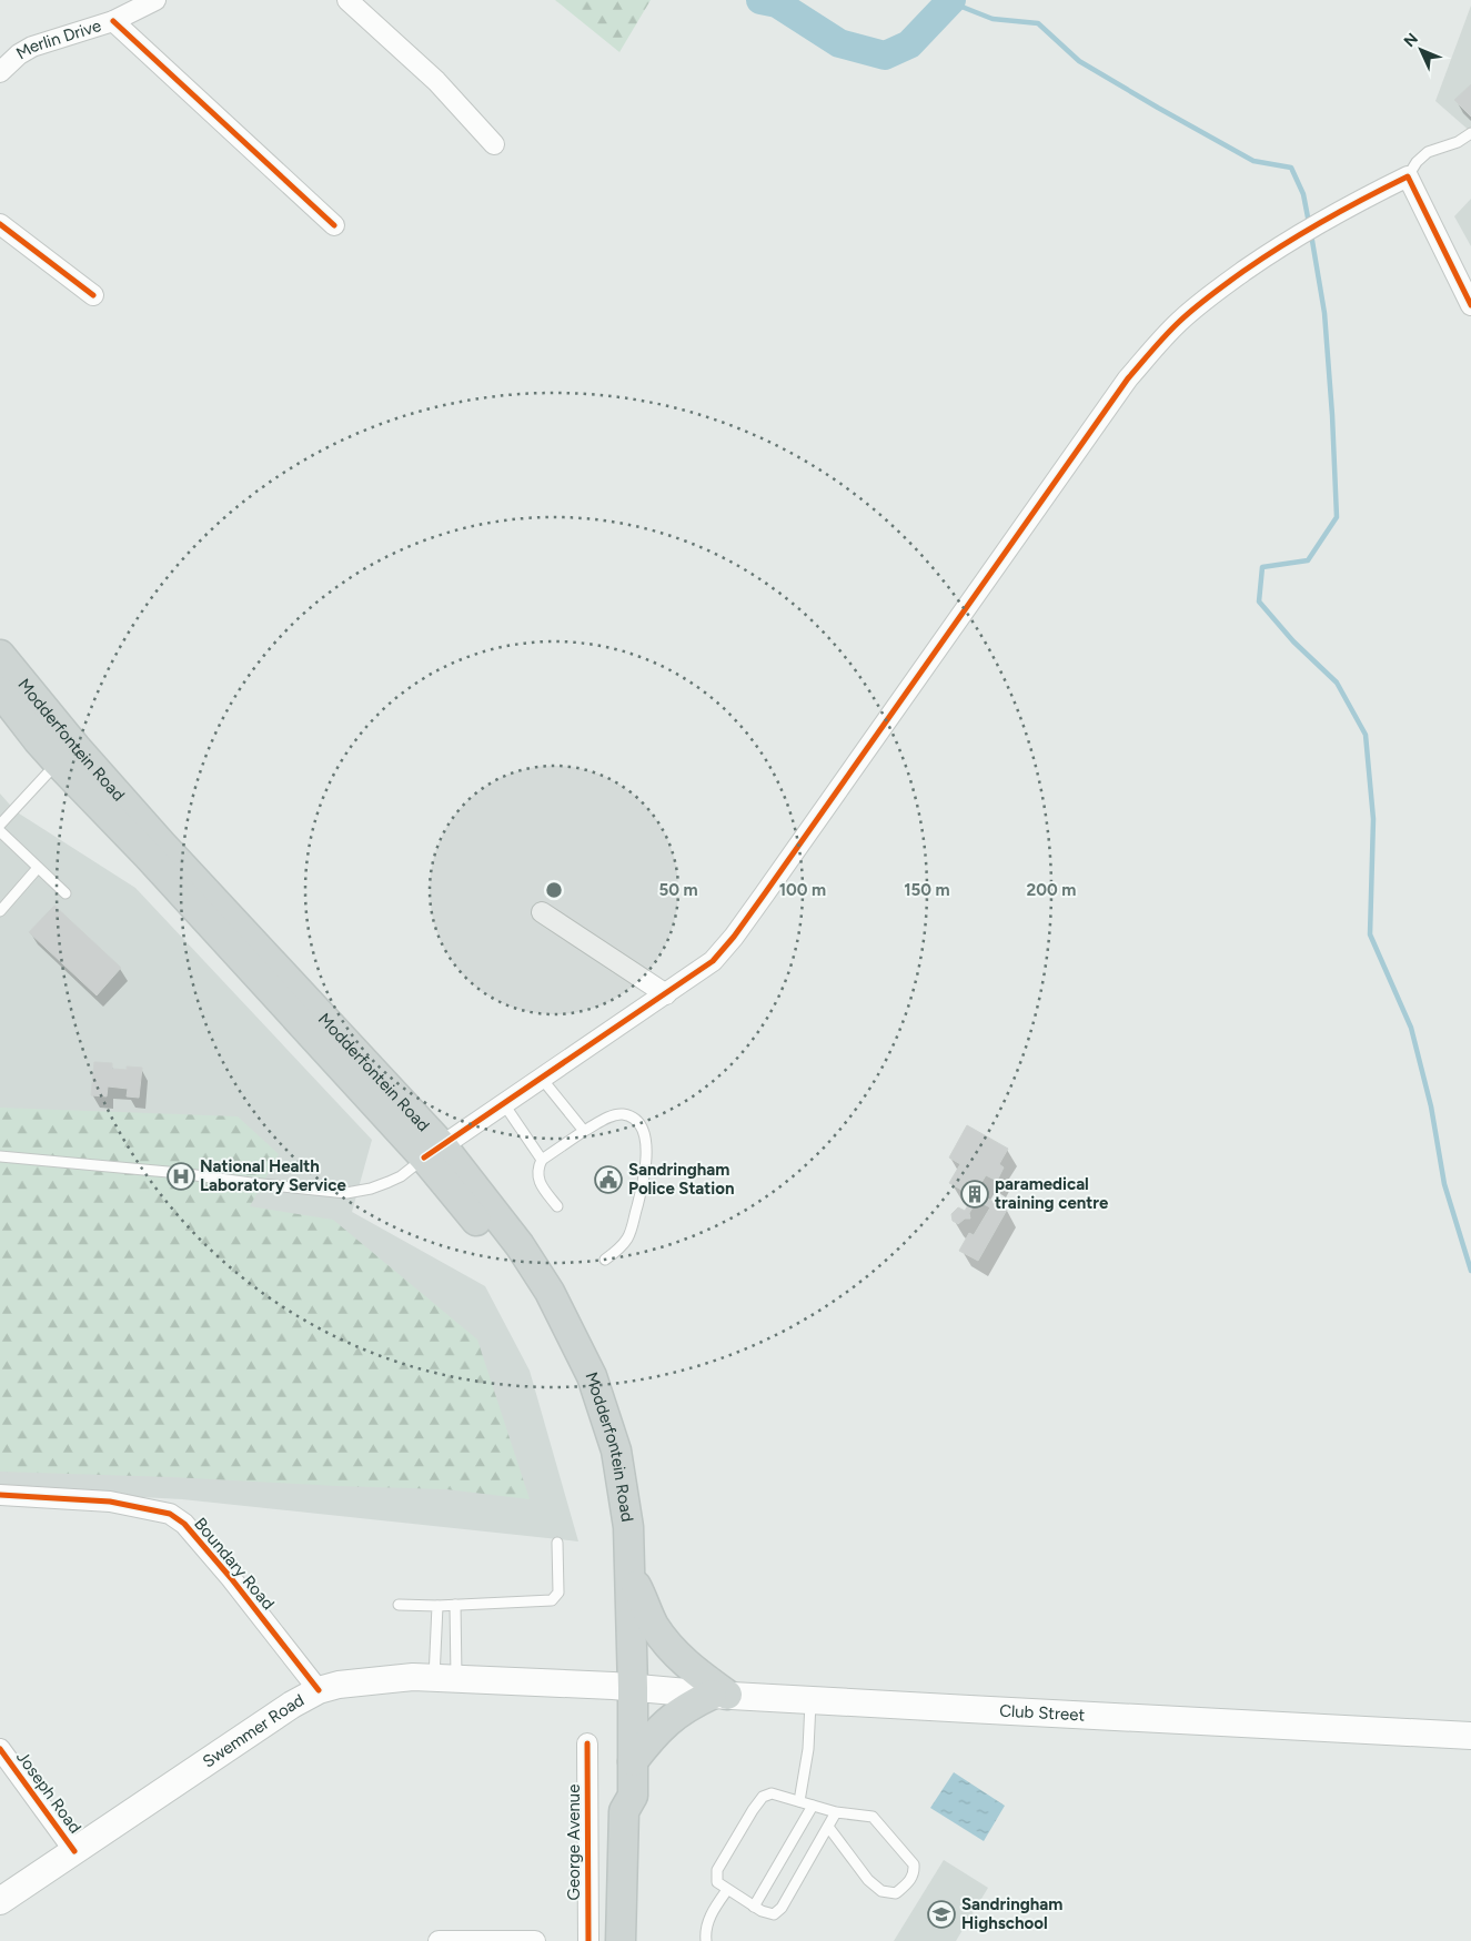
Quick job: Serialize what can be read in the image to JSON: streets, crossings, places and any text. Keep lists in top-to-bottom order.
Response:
{
  "streets": {
    "main road": ["Modderfontein Road", "Club Street", "Swemmer Road"],
    "street": [
      "Merlin Drive",
      "Boundary Road",
      "Joseph Road",
      "George Avenue"
    ]
  },
  "crossings": [
    ["Modderfontein Road", "Club Street"],
    ["Modderfontein Road", "Swemmer Road"],
    ["Boundary Road", "Swemmer Road"],
    ["Club Street", "Swemmer Road"],
    ["Swemmer Road", "Joseph Road"]
  ],
  "places": {
    "hospital": ["National Health Laboratory Service"],
    "public building": ["Sandringham Police Station"],
    "building": ["paramedical training centre"],
    "school or university": ["Sandringham Highschool"]
  },
  "north": "top left",
  "rings": [
    "50 m",
    "100 m",
    "150 m",
    "200 m"
  ]
}
